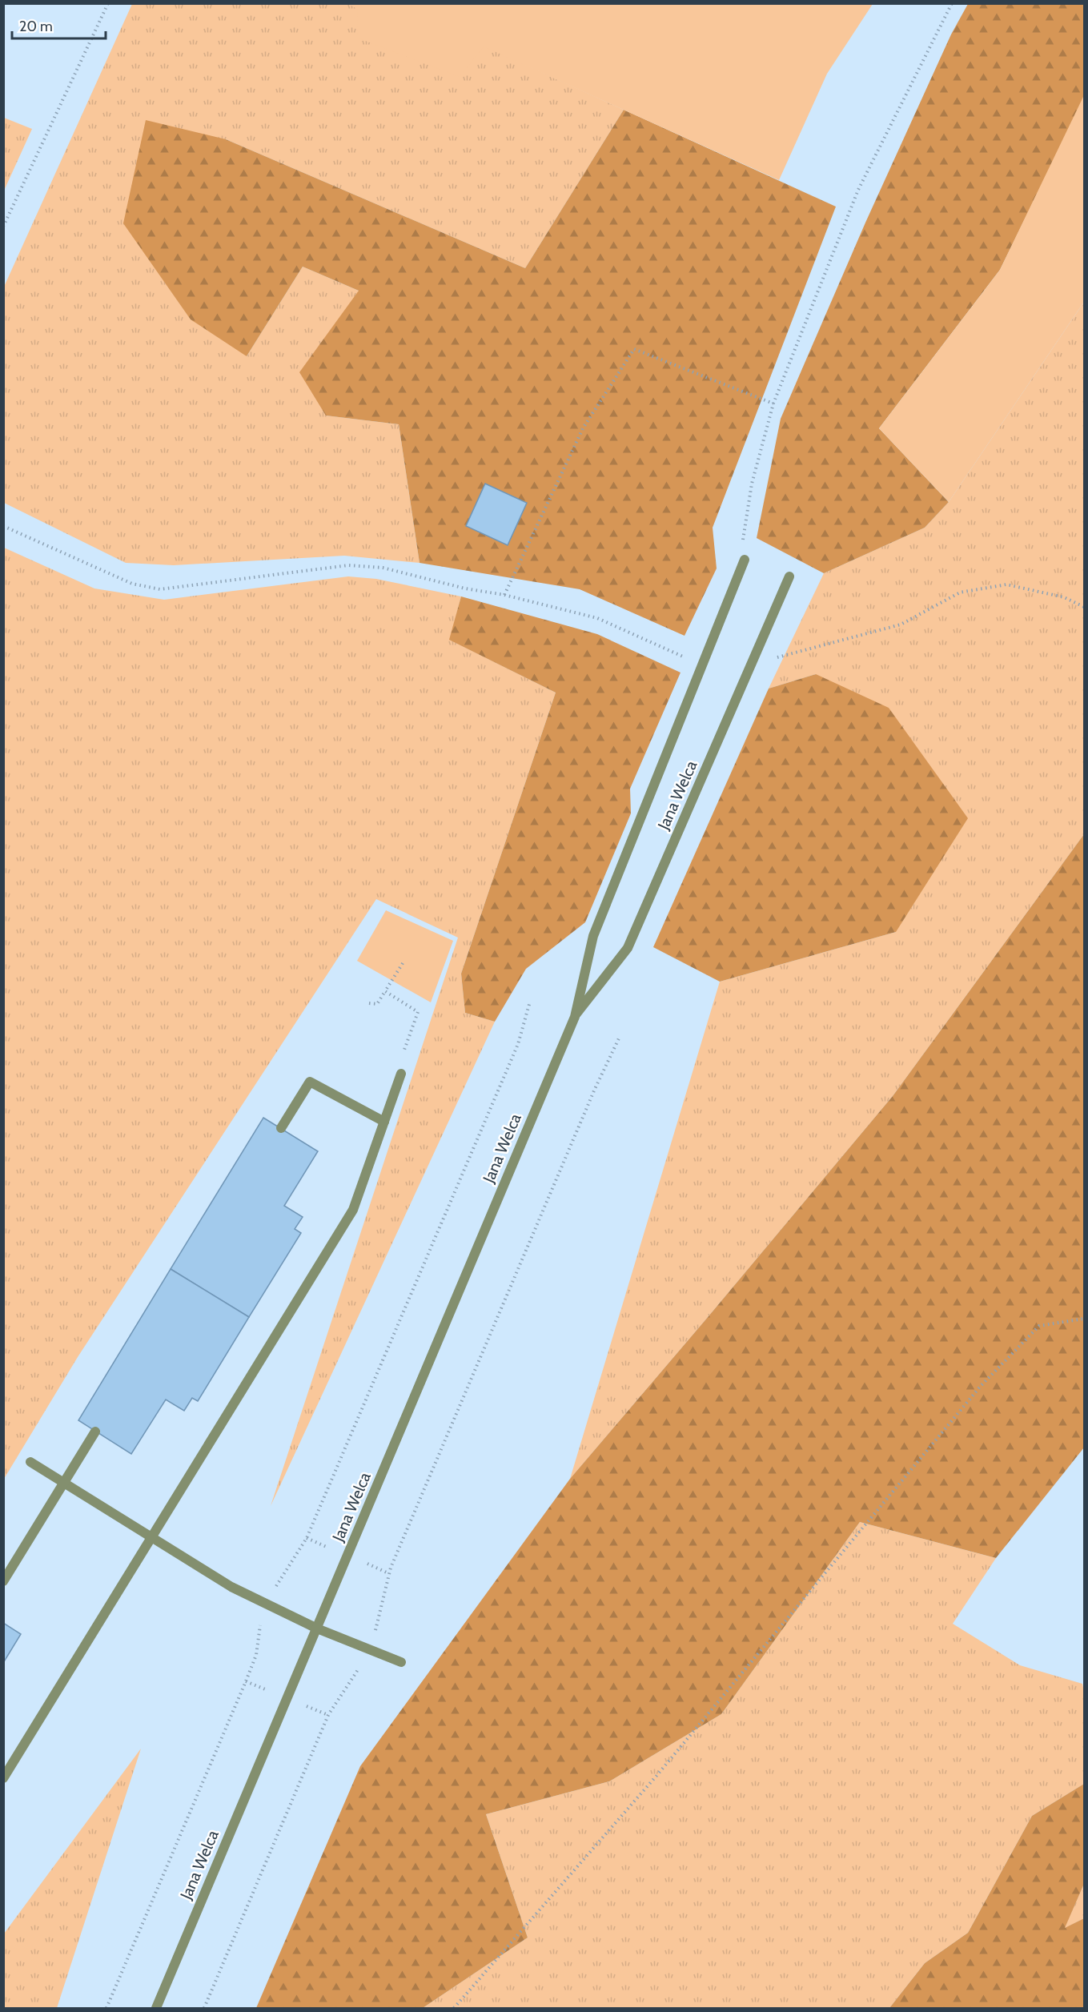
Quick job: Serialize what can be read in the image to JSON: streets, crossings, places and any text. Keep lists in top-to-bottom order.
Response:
{
  "streets": {
    "street": ["Jana Welca"]
  },
  "scale_bar": "20 m"
}
